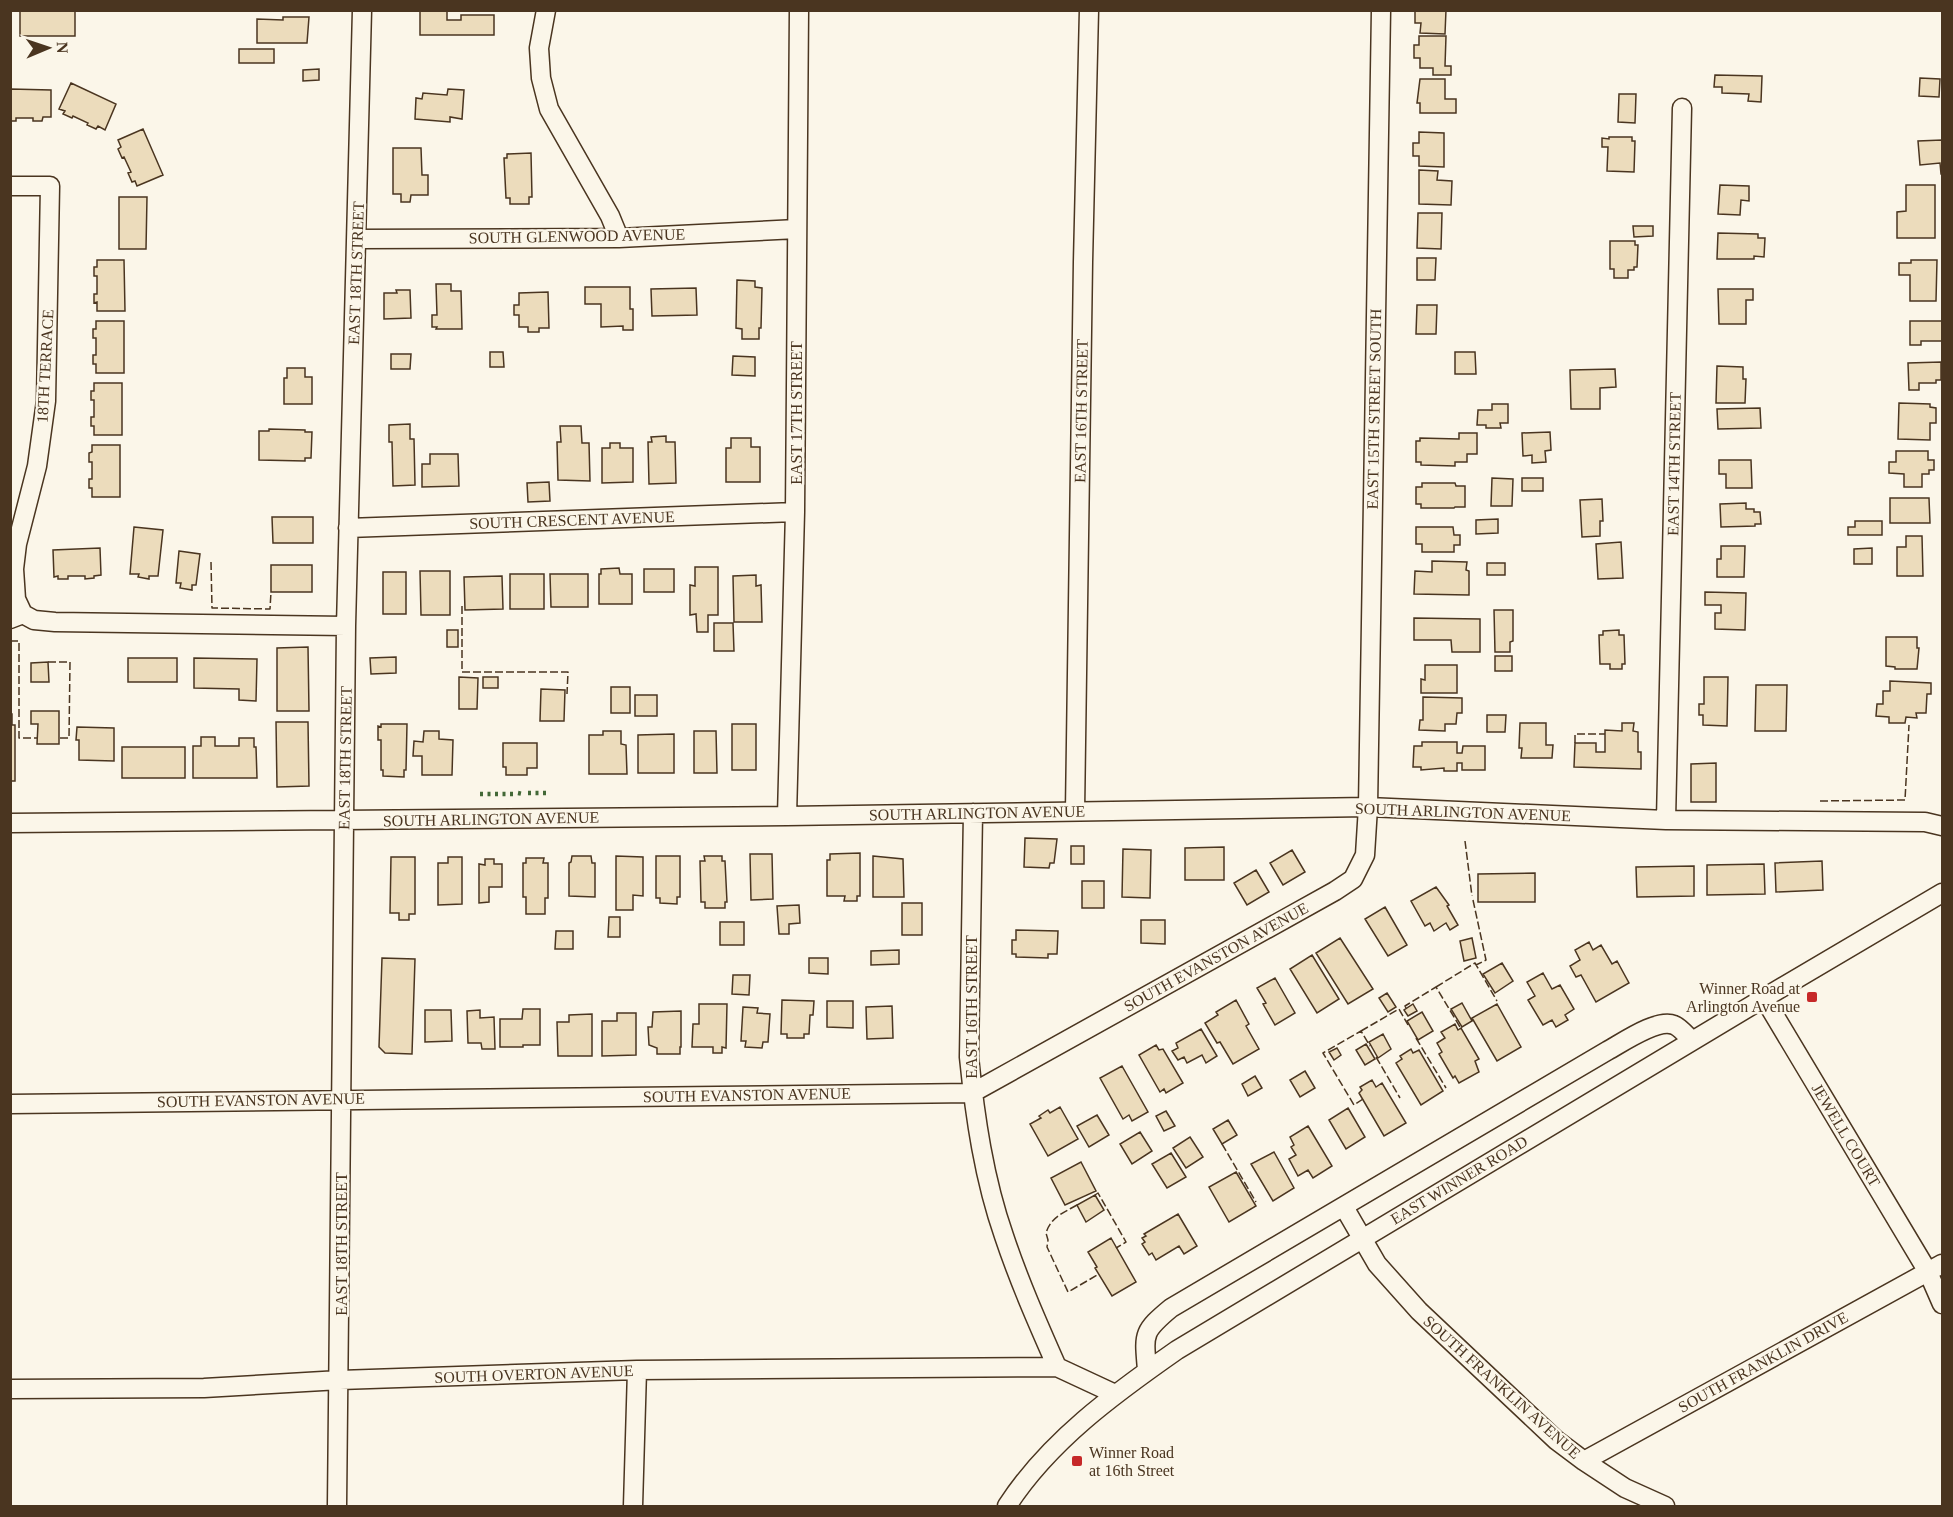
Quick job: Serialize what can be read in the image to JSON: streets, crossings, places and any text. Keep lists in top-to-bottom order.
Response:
{
  "streets": {
    "street": [
      "SOUTH GLENWOOD AVENUE",
      "EAST 18TH STREET",
      "18TH TERRACE",
      "EAST 15TH STREET SOUTH",
      "EAST 16TH STREET",
      "EAST 17TH STREET",
      "EAST 14TH STREET",
      "SOUTH CRESCENT AVENUE",
      "SOUTH ARLINGTON AVENUE",
      "SOUTH EVANSTON AVENUE",
      "JEWELL COURT",
      "EAST WINNER ROAD",
      "SOUTH FRANKLIN DRIVE",
      "SOUTH OVERTON AVENUE",
      "SOUTH FRANKLIN AVENUE"
    ]
  },
  "crossings": [
    ["SOUTH GLENWOOD AVENUE", "EAST 18TH STREET"],
    ["SOUTH GLENWOOD AVENUE", "EAST 17TH STREET"],
    ["EAST 18TH STREET", "SOUTH CRESCENT AVENUE"],
    ["EAST 18TH STREET", "SOUTH ARLINGTON AVENUE"],
    ["EAST 18TH STREET", "SOUTH EVANSTON AVENUE"],
    ["EAST 18TH STREET", "SOUTH OVERTON AVENUE"],
    ["EAST 15TH STREET SOUTH", "SOUTH ARLINGTON AVENUE"],
    ["EAST 15TH STREET SOUTH", "SOUTH EVANSTON AVENUE"],
    ["EAST 16TH STREET", "SOUTH ARLINGTON AVENUE"],
    ["EAST 16TH STREET", "SOUTH EVANSTON AVENUE"],
    ["EAST 16TH STREET", "SOUTH OVERTON AVENUE"],
    ["EAST 17TH STREET", "SOUTH CRESCENT AVENUE"],
    ["EAST 17TH STREET", "SOUTH ARLINGTON AVENUE"],
    ["EAST 14TH STREET", "SOUTH ARLINGTON AVENUE"],
    ["SOUTH ARLINGTON AVENUE", "SOUTH EVANSTON AVENUE"],
    ["JEWELL COURT", "EAST WINNER ROAD"],
    ["JEWELL COURT", "SOUTH FRANKLIN DRIVE"],
    ["EAST WINNER ROAD", "SOUTH FRANKLIN AVENUE"],
    ["SOUTH FRANKLIN DRIVE", "SOUTH FRANKLIN AVENUE"]
  ],
  "places": {
    "transit": ["Winner Road at Arlington Avenue", "Winner Road at 16th Street"]
  },
  "north": "right"
}
